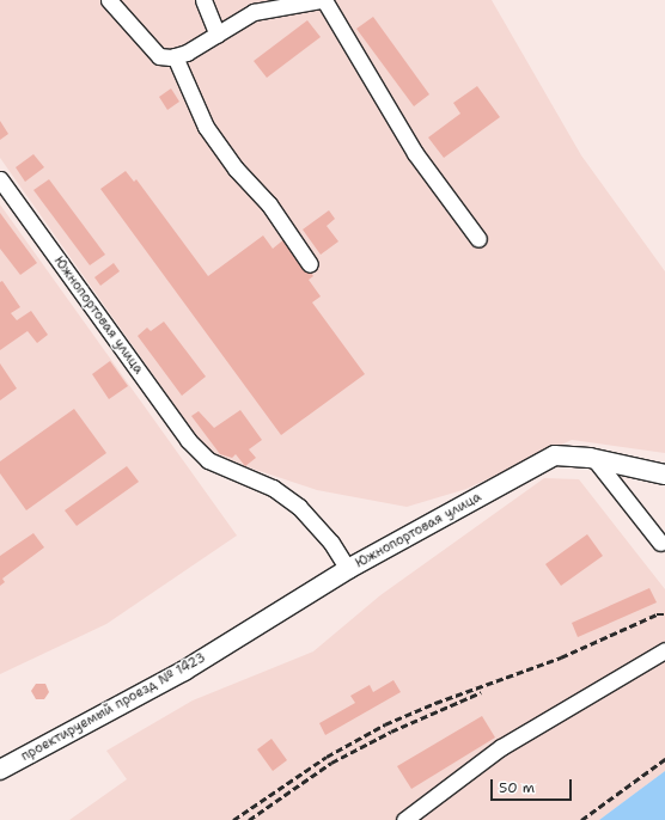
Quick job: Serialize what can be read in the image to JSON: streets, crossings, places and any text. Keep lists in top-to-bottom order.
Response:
{
  "streets": {
    "main road": ["Южнопортовая улица", "проектируемый проезд № 1423"]
  },
  "crossings": [
    ["Южнопортовая улица", "проектируемый проезд № 1423"]
  ],
  "scale_bar": "50 m"
}
